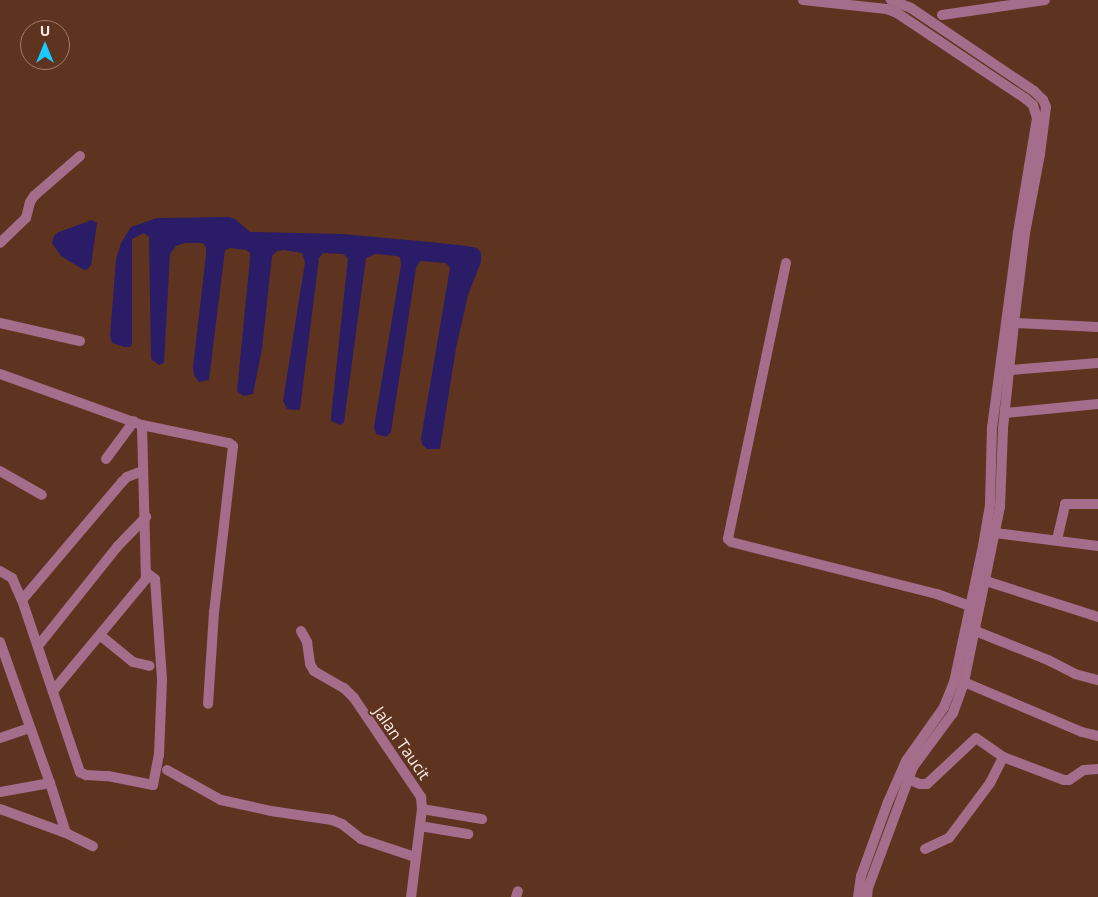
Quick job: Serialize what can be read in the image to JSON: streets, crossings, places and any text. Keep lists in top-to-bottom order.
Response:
{
  "streets": {
    "street": ["Jalan Taucit"]
  },
  "north": "top"
}
